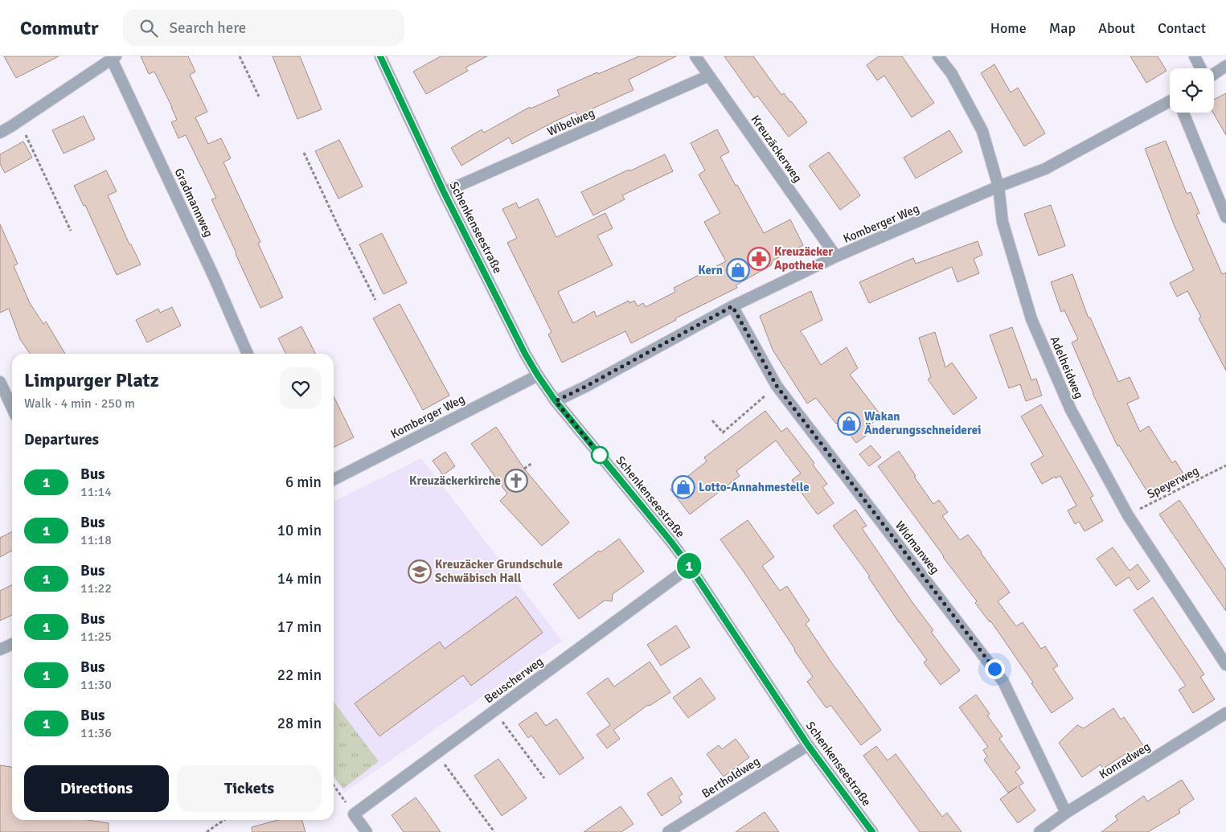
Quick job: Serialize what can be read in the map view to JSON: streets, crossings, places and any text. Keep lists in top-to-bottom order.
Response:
{
  "streets": {
    "street": [
      "Wibelweg",
      "Kreuzäckerweg",
      "Gradmannweg",
      "Komberger Weg",
      "Schenkenseestraße",
      "Adelheidweg",
      "Widmanweg",
      "Beuscherweg",
      "Konradweg",
      "Bertholdweg"
    ],
    "path": ["Speyerweg"]
  },
  "crossings": [
    ["Wibelweg", "Kreuzäckerweg"],
    ["Wibelweg", "Schenkenseestraße"],
    ["Kreuzäckerweg", "Komberger Weg"],
    ["Komberger Weg", "Schenkenseestraße"],
    ["Komberger Weg", "Adelheidweg"],
    ["Komberger Weg", "Widmanweg"],
    ["Schenkenseestraße", "Beuscherweg"],
    ["Schenkenseestraße", "Bertholdweg"],
    ["Adelheidweg", "Speyerweg"],
    ["Widmanweg", "Konradweg"]
  ],
  "places": {
    "pharmacy": ["Kreuzäcker Apotheke"],
    "shop": ["Kern", "Wakan Änderungsschneiderei", "Lotto-Annahmestelle"],
    "church": ["Kreuzäckerkirche"],
    "school or university": ["Kreuzäcker Grundschule Schwäbisch Hall"]
  },
  "lines": ["bus line 1"],
  "page": {
    "header": "Commutr",
    "search": "Search here",
    "nav": [
      "Home",
      "Map",
      "About",
      "Contact"
    ],
    "on_map": "1",
    "heading": [
      ["Limpurger Platz", "Walk · 4 min · 250 m"],
      "Departures"
    ],
    "list": [
      {
        "mark": "1",
        "name": "Bus",
        "note": "11:14",
        "value": "6 min"
      },
      {
        "mark": "1",
        "name": "Bus",
        "note": "11:18",
        "value": "10 min"
      },
      {
        "mark": "1",
        "name": "Bus",
        "note": "11:22",
        "value": "14 min"
      },
      {
        "mark": "1",
        "name": "Bus",
        "note": "11:25",
        "value": "17 min"
      },
      {
        "mark": "1",
        "name": "Bus",
        "note": "11:30",
        "value": "22 min"
      },
      {
        "mark": "1",
        "name": "Bus",
        "note": "11:36",
        "value": "28 min"
      }
    ],
    "buttons": ["Directions", "Tickets"]
  }
}
